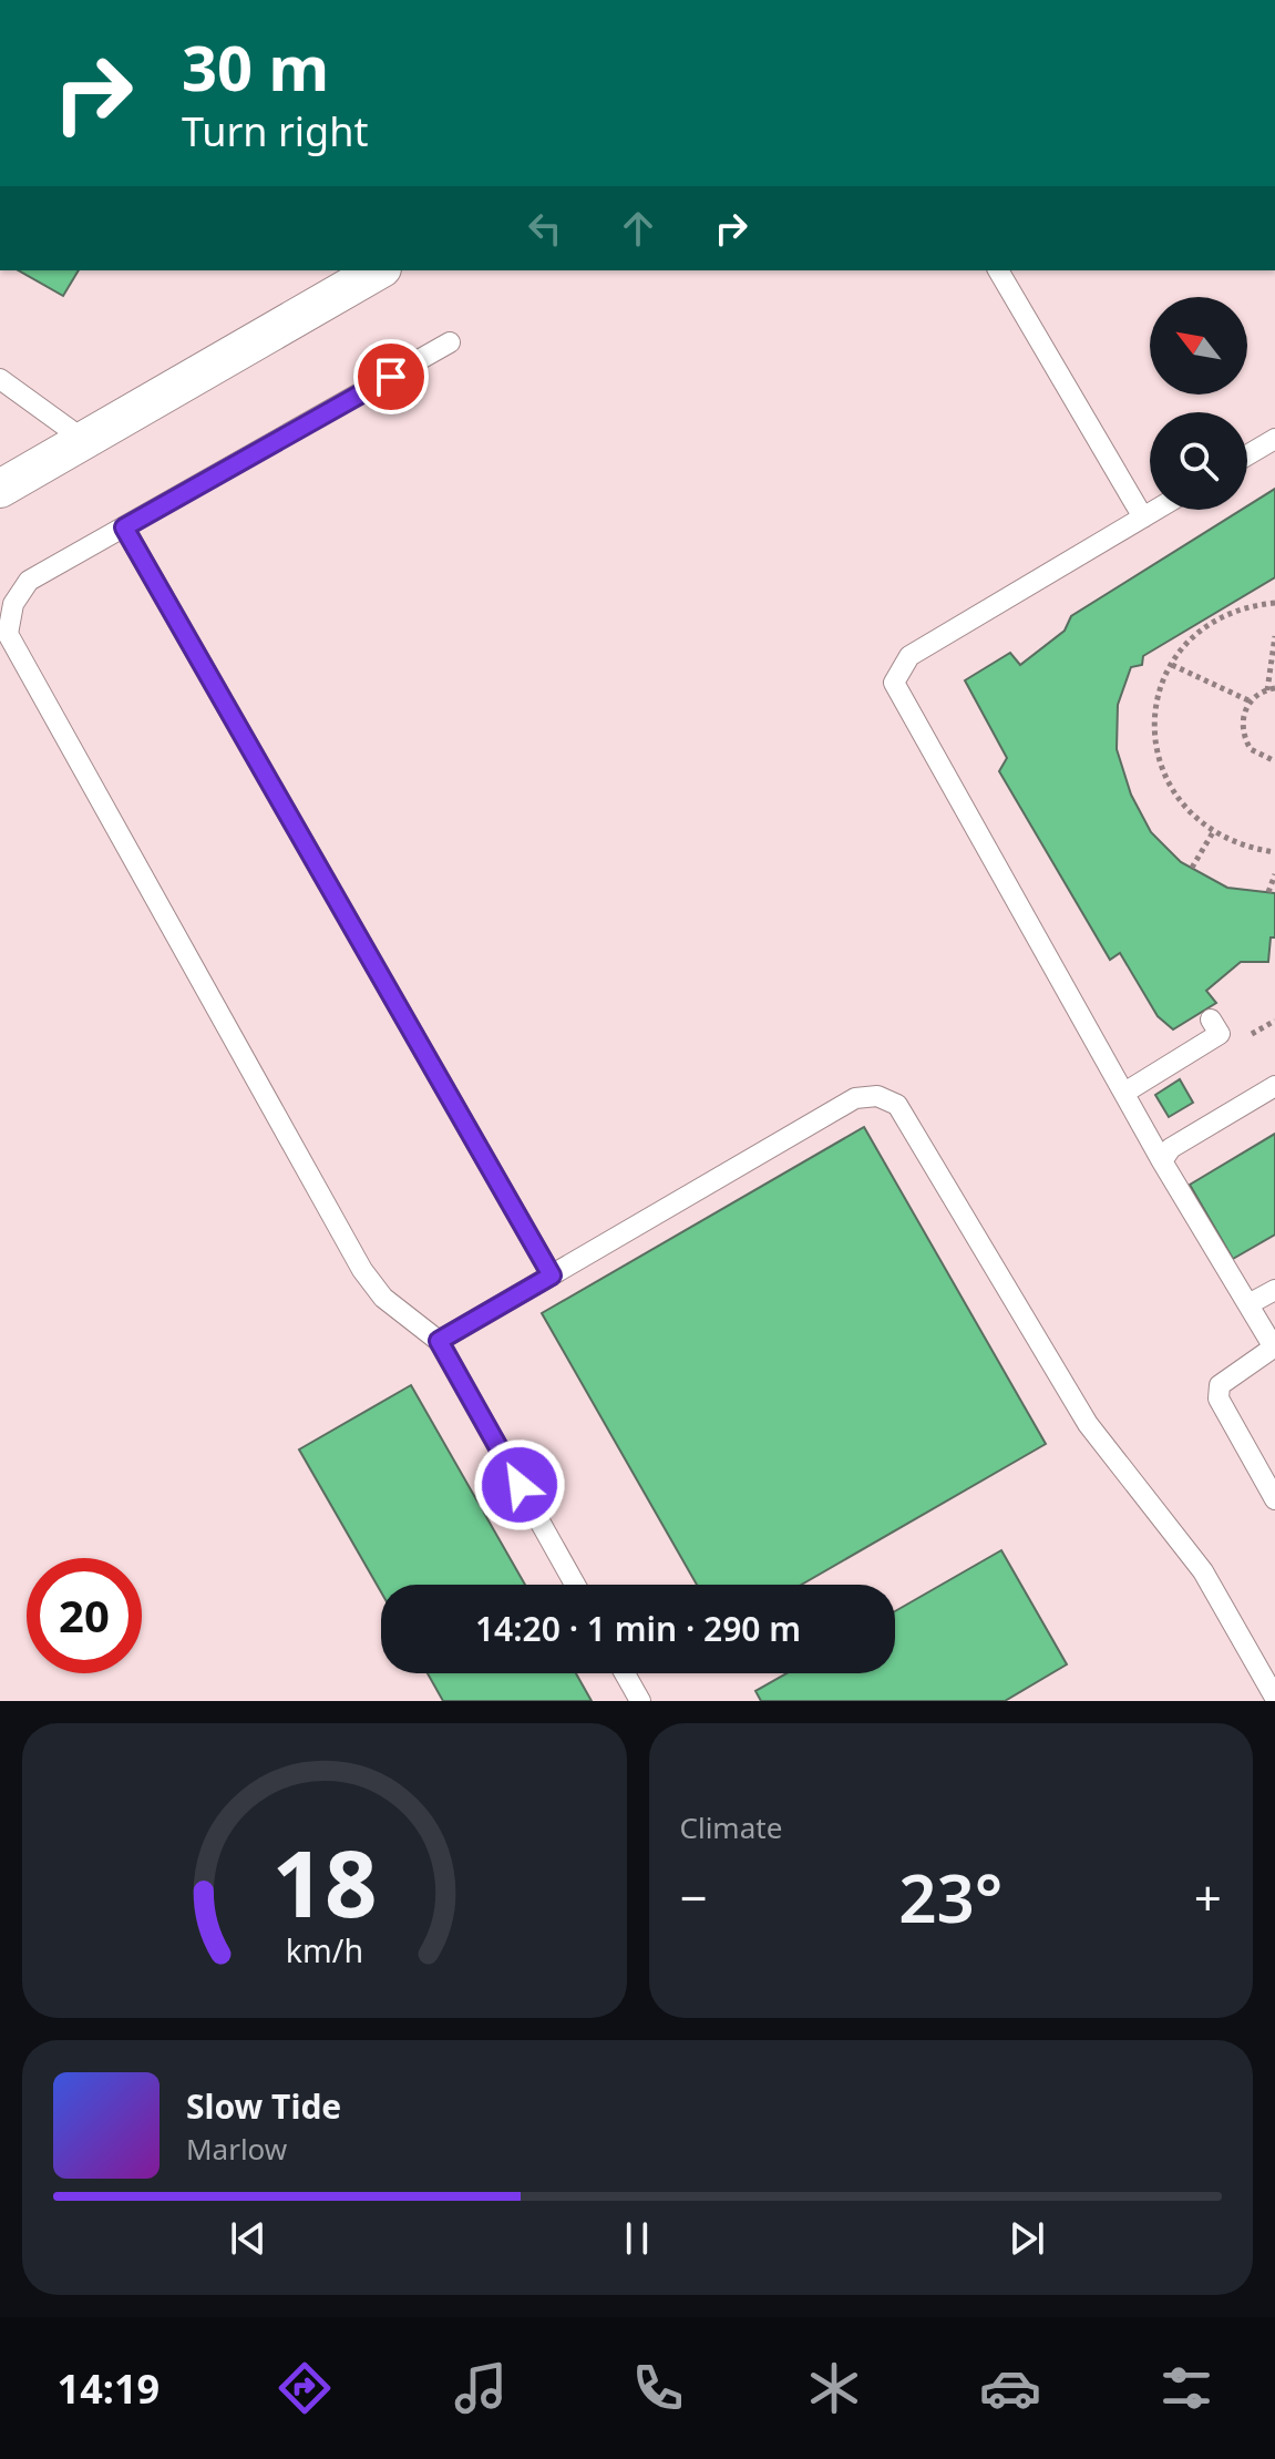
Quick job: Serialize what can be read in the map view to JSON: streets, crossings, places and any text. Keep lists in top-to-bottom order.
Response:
{
  "north": "top left",
  "page": {
    "turn": ["30 m", "Turn right"],
    "limit": "20",
    "trip": "14:20 · 1 min · 290 m",
    "tile": "Climate",
    "heat": ["−", "23°", "+"],
    "song": ["Slow Tide", "Marlow"],
    "tabs": "14:19",
    "gauge": ["18", "km/h"]
  }
}
